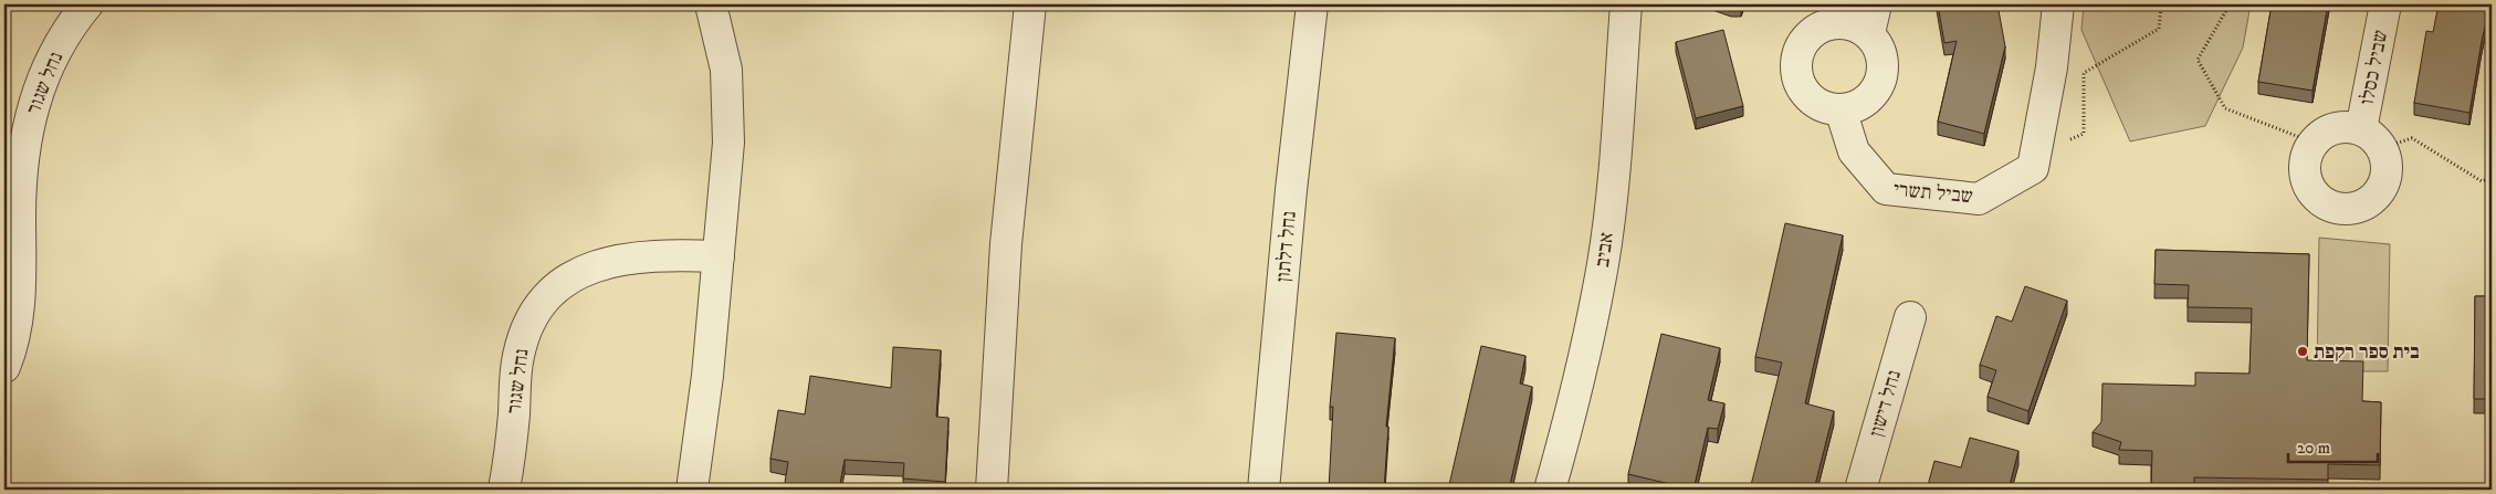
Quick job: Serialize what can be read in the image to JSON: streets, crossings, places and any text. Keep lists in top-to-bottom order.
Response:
{
  "streets": {
    "street": [
      "שביל כסלו",
      "נחל שגור",
      "שביל תשרי",
      "נחל דלתון",
      "אביב",
      "נחל דישון"
    ]
  },
  "places": ["בית ספר רקפת"],
  "scale_bar": "20 m"
}
